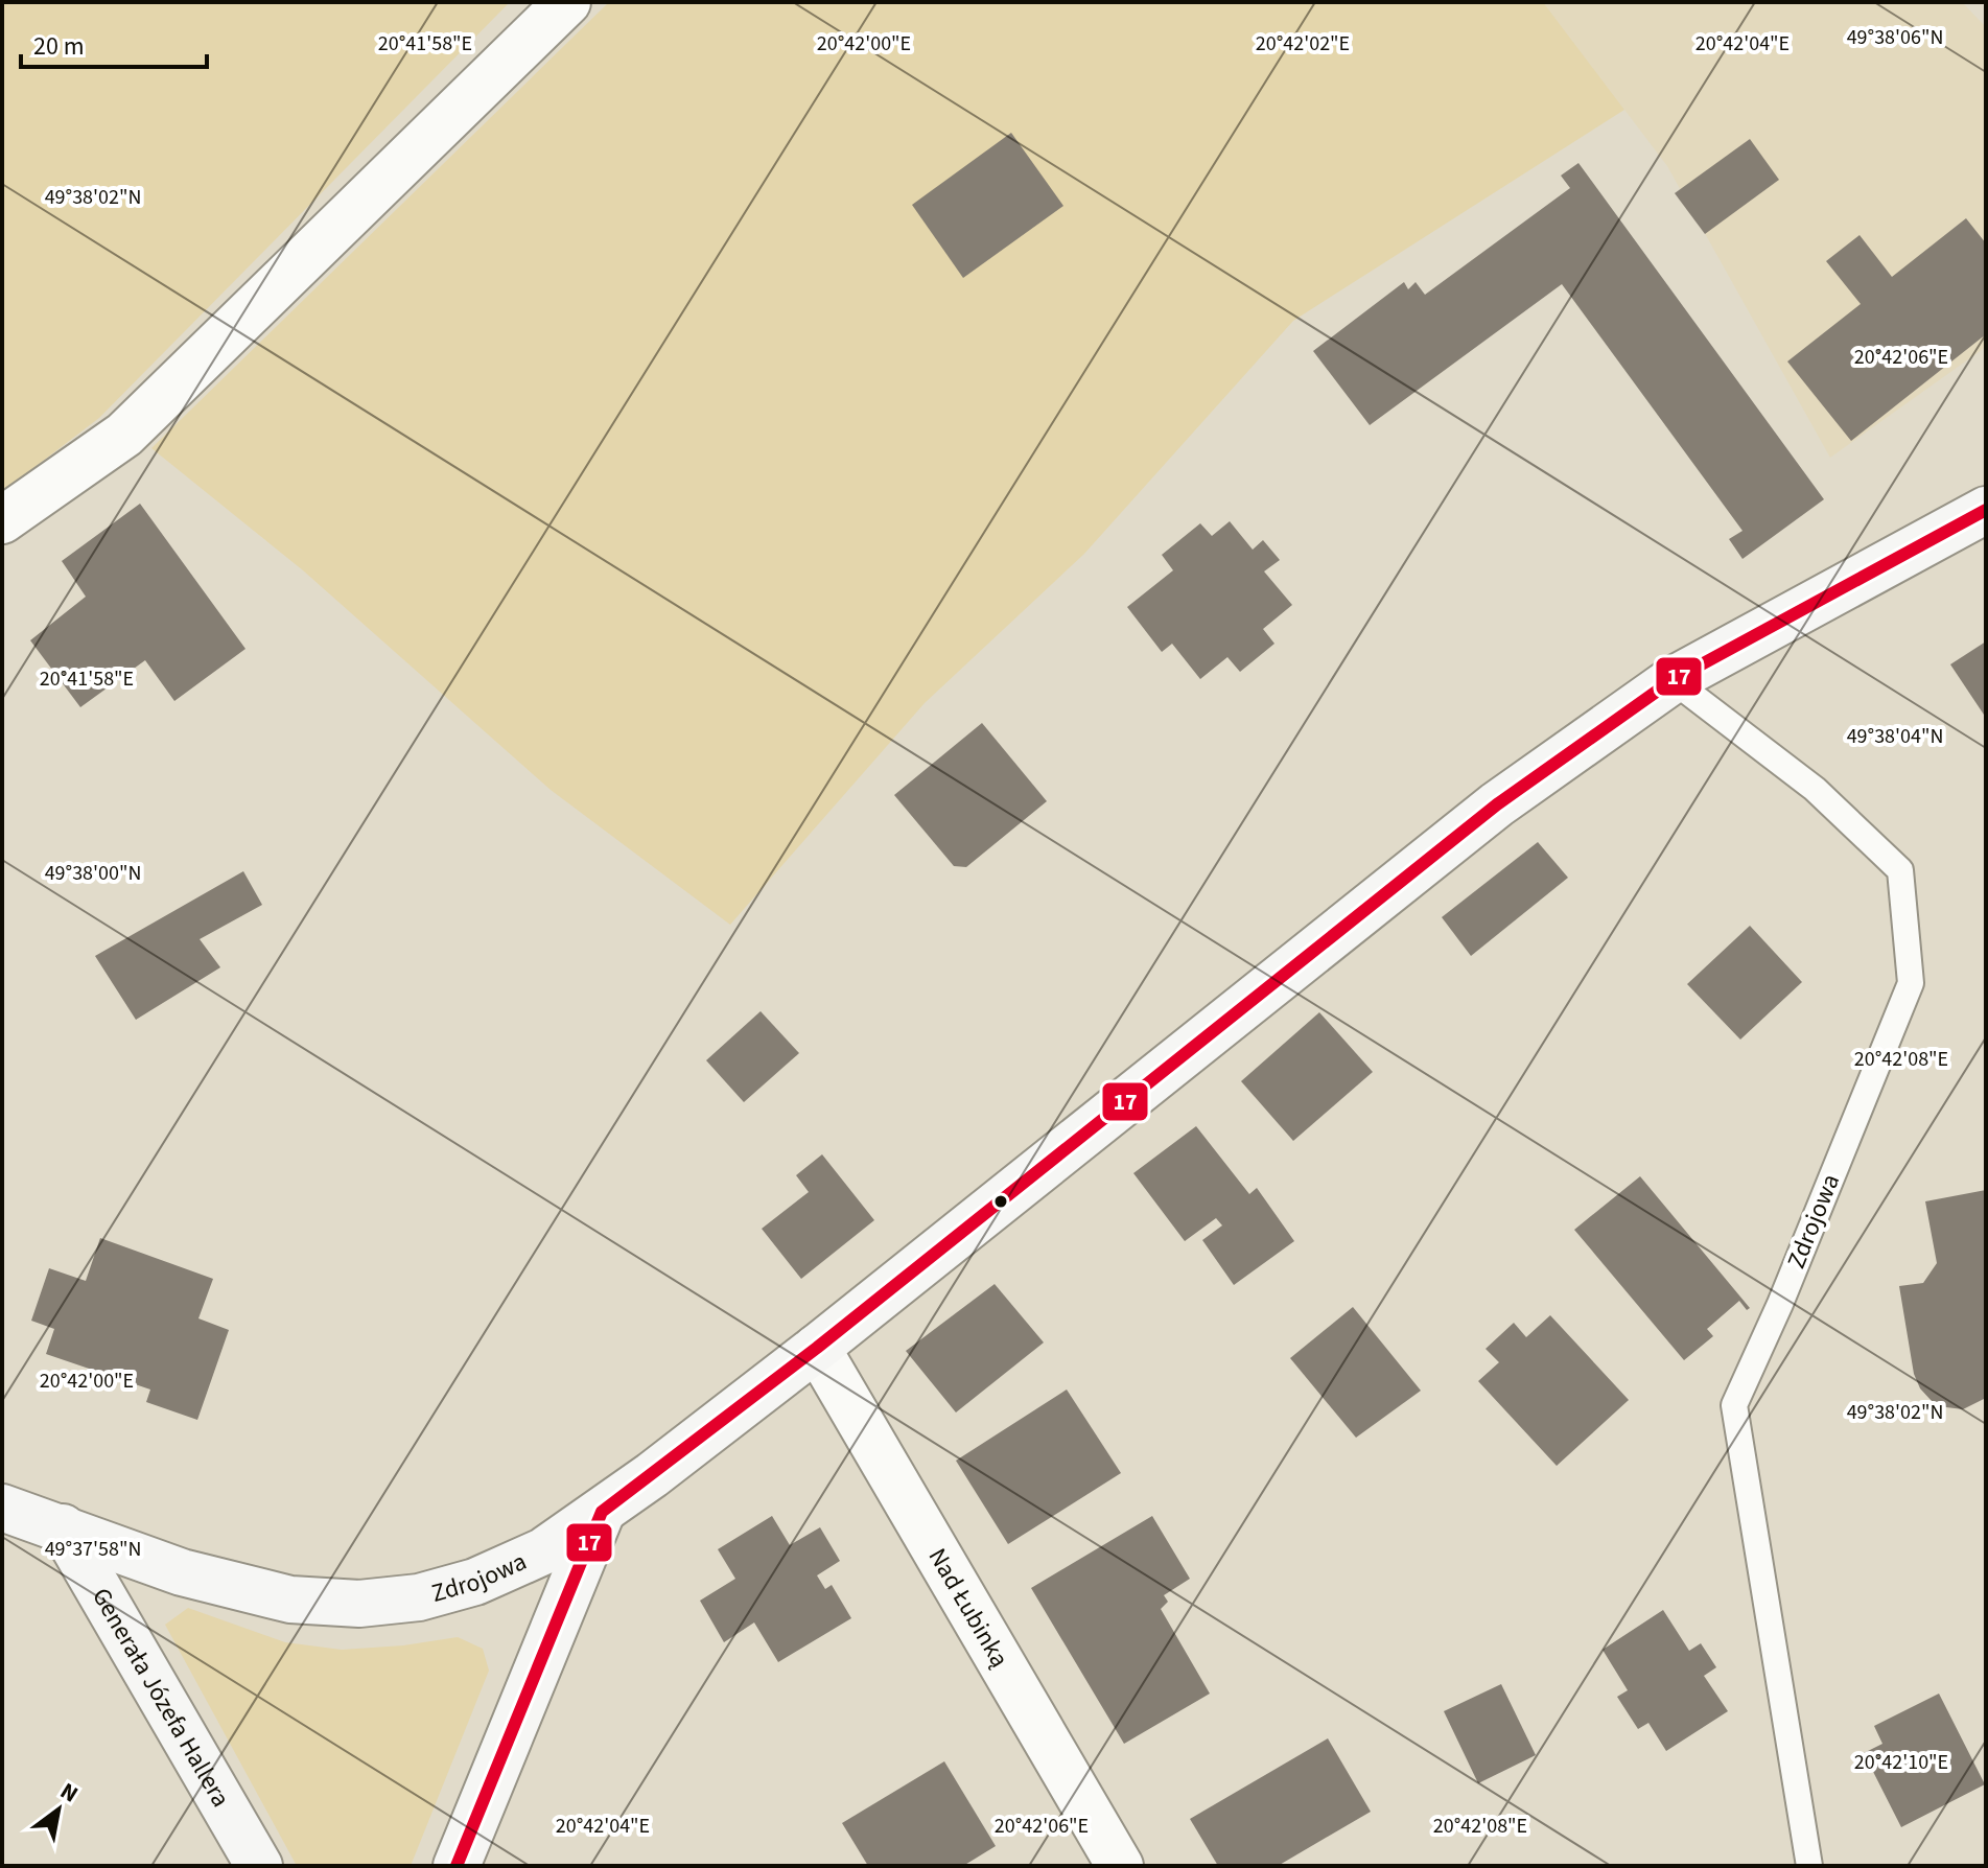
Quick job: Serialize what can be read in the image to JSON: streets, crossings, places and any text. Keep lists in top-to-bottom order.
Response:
{
  "streets": {
    "street": ["Zdrojowa", "Nad Łubinką", "Generała Józefa Hallera"]
  },
  "crossings": [
    ["Zdrojowa", "Nad Łubinką"],
    ["Zdrojowa", "Generała Józefa Hallera"]
  ],
  "lines": ["transit line 17"],
  "scale_bar": "20 m",
  "north": "top right",
  "coordinates": [
    "49°38'06\"N",
    "20°41'58\"E",
    "20°42'00\"E",
    "20°42'02\"E",
    "20°42'04\"E",
    "49°38'02\"N",
    "20°42'06\"E",
    "49°38'04\"N",
    "49°38'00\"N",
    "20°42'08\"E",
    "49°37'58\"N",
    "20°42'10\"E"
  ]
}
